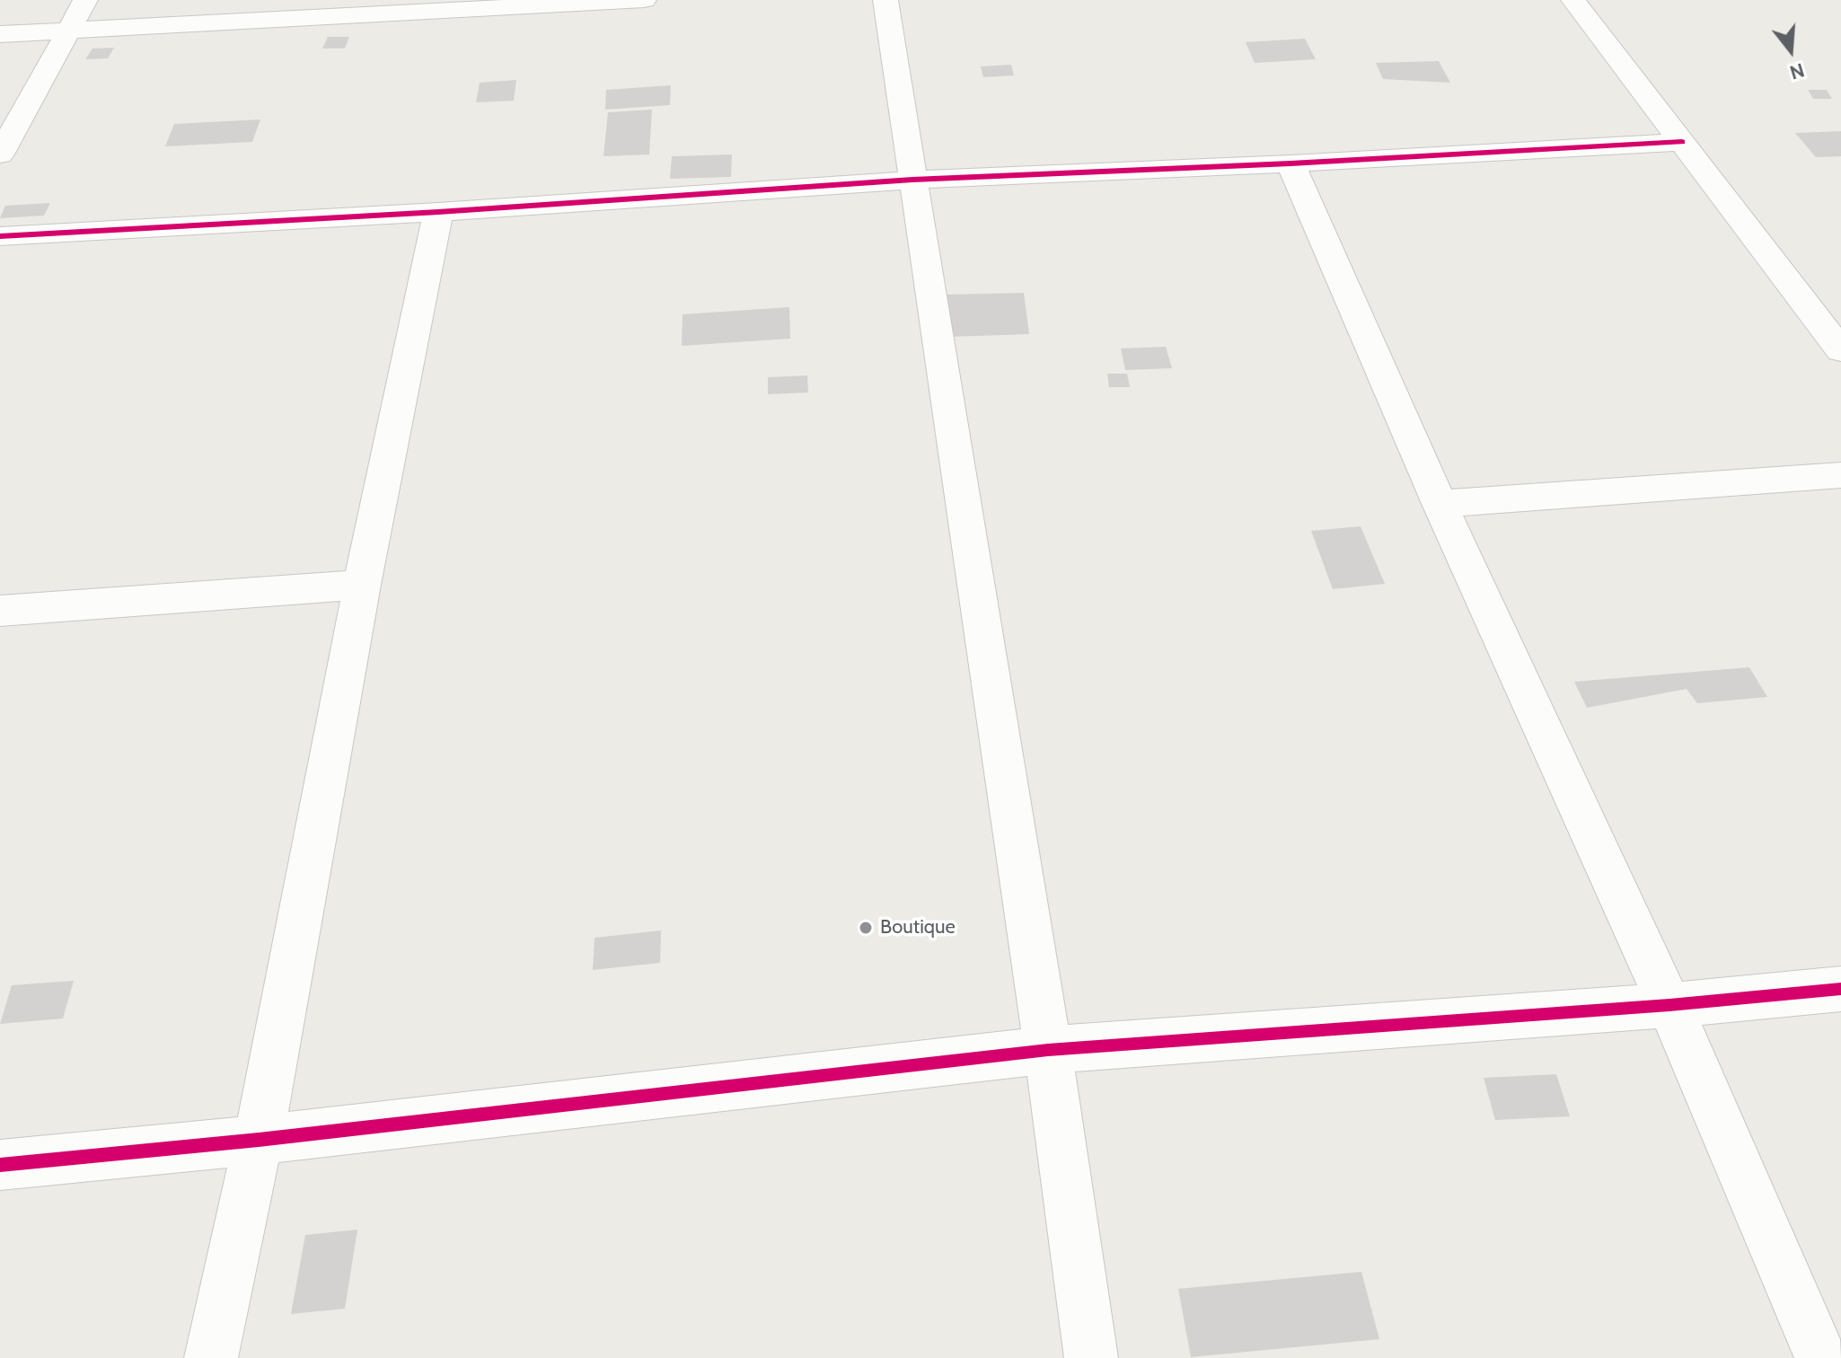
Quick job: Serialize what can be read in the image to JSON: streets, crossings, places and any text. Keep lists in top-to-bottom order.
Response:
{
  "places": ["Boutique"],
  "north": "bottom"
}
